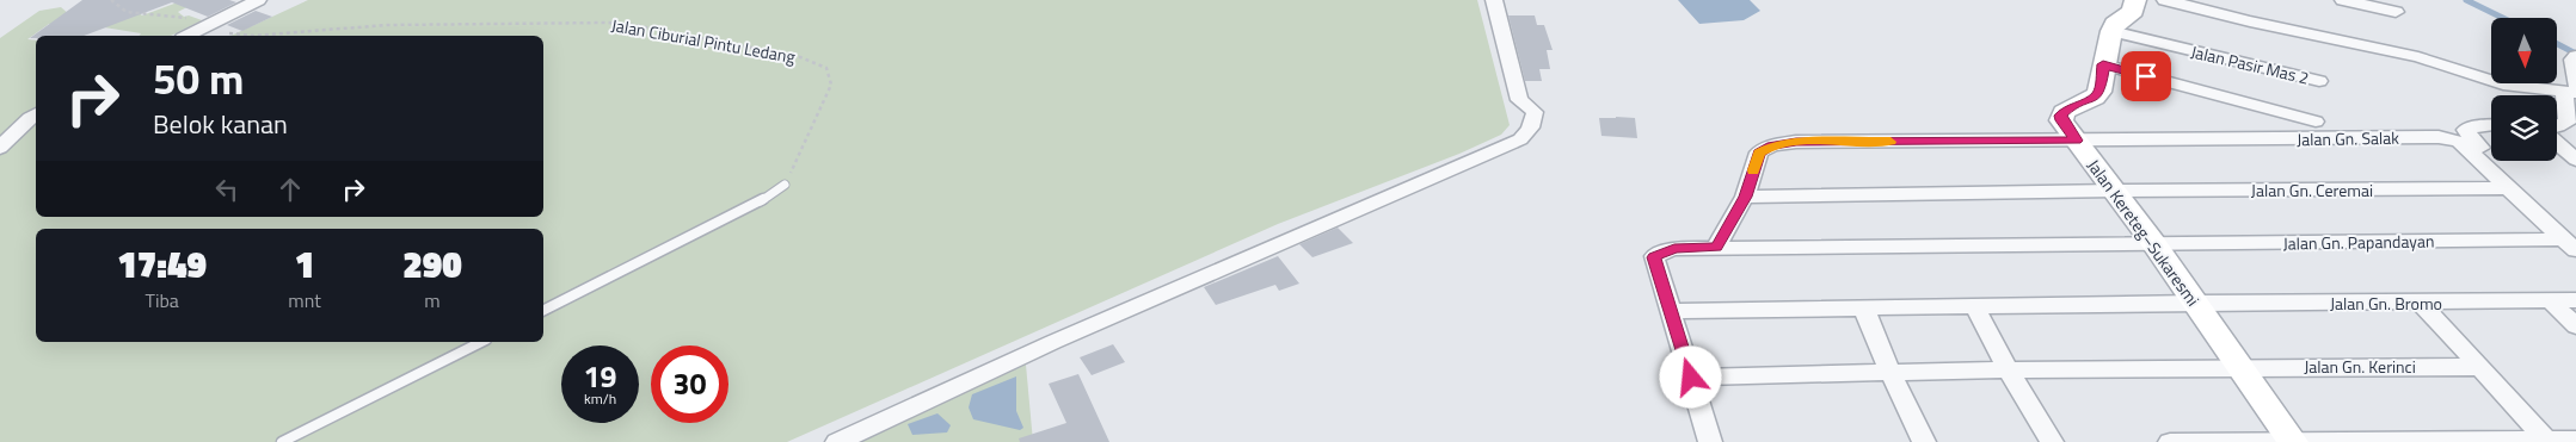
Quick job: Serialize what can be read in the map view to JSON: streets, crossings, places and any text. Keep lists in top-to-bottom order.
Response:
{
  "streets": {
    "street": [
      "Jalan Pasir Mas 2",
      "Jalan Gn. Salak",
      "Jalan Gn. Ceremai",
      "Jalan Kereteg–Sukaresmi",
      "Jalan Gn. Papandayan",
      "Jalan Gn. Bromo",
      "Jalan Gn. Kerinci"
    ],
    "path": ["Jalan Ciburial Pintu Ledang"]
  },
  "crossings": [
    ["Jalan Pasir Mas 2", "Jalan Kereteg–Sukaresmi"],
    ["Jalan Gn. Salak", "Jalan Gn. Ceremai"],
    ["Jalan Gn. Salak", "Jalan Kereteg–Sukaresmi"],
    ["Jalan Gn. Salak", "Jalan Gn. Papandayan"],
    ["Jalan Gn. Ceremai", "Jalan Kereteg–Sukaresmi"],
    ["Jalan Kereteg–Sukaresmi", "Jalan Gn. Papandayan"],
    ["Jalan Kereteg–Sukaresmi", "Jalan Gn. Bromo"],
    ["Jalan Kereteg–Sukaresmi", "Jalan Gn. Kerinci"],
    ["Jalan Gn. Papandayan", "Jalan Gn. Bromo"]
  ],
  "north": "bottom",
  "page": {
    "turn": ["50 m", "Belok kanan"],
    "eta": [
      "17:49",
      "Tiba",
      "1",
      "mnt",
      "290",
      "m"
    ],
    "speed": "19 km/h",
    "limit": "30"
  }
}
